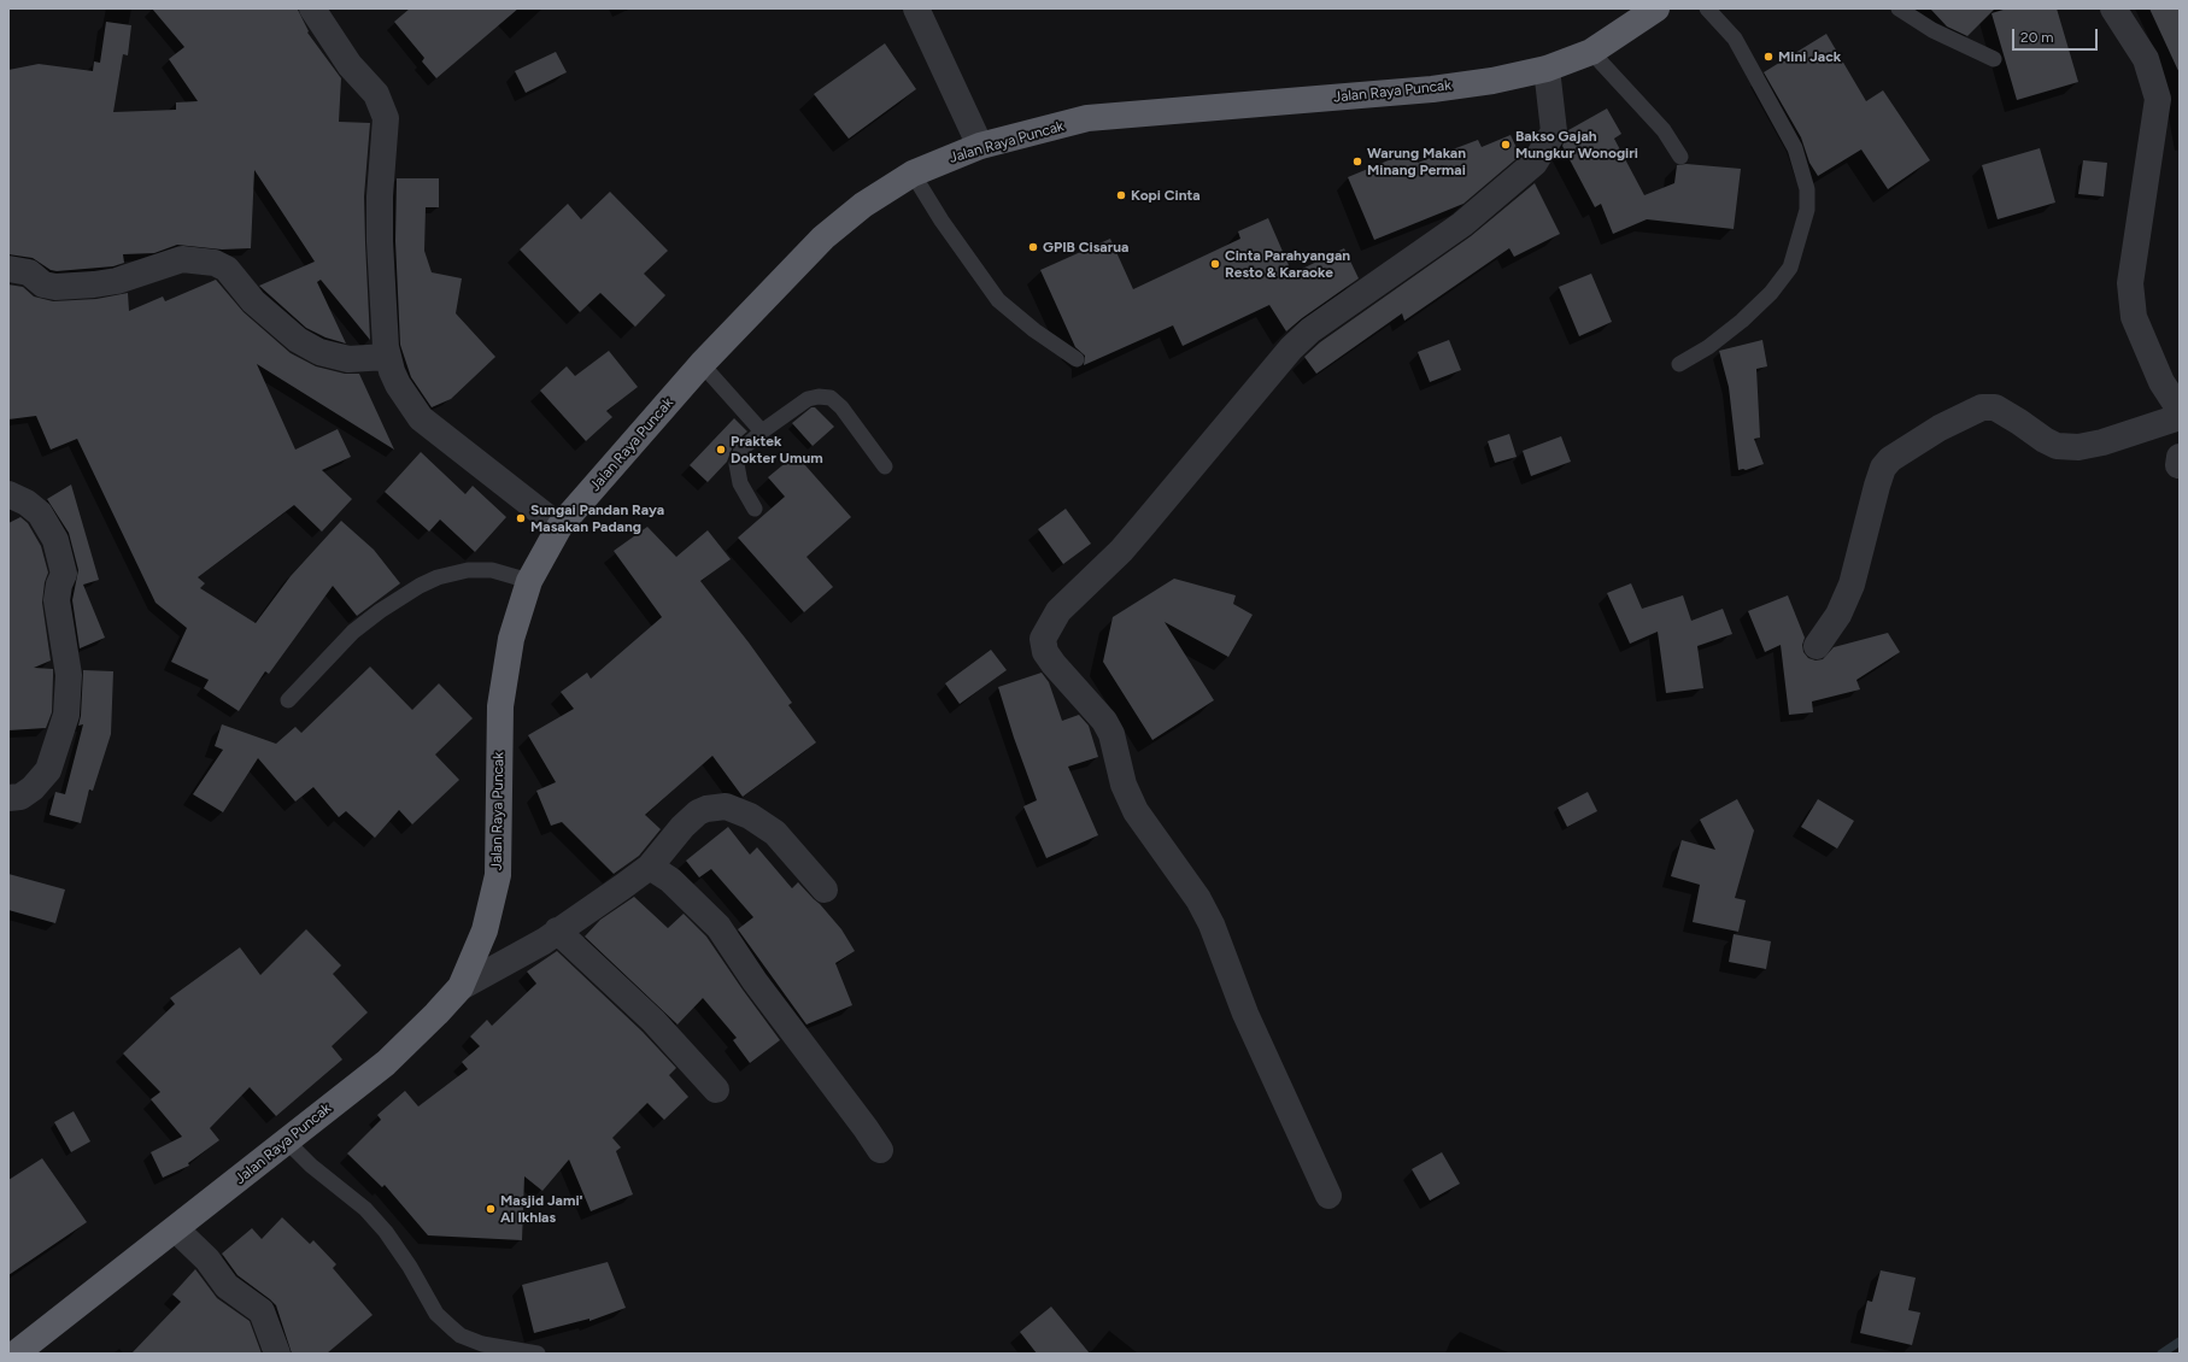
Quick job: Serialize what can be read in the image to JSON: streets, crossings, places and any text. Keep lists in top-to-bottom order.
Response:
{
  "streets": {
    "highway": ["Jalan Raya Puncak"]
  },
  "places": [
    "Mini Jack",
    "Bakso Gajah Mungkur Wonogiri",
    "Warung Makan Minang Permai",
    "Kopi Cinta",
    "GPIB Cisarua",
    "Cinta Parahyangan Resto & Karaoke",
    "Praktek Dokter Umum",
    "Sungai Pandan Raya Masakan Padang",
    "Masjid Jami' Al Ikhlas"
  ],
  "scale_bar": "20 m"
}
